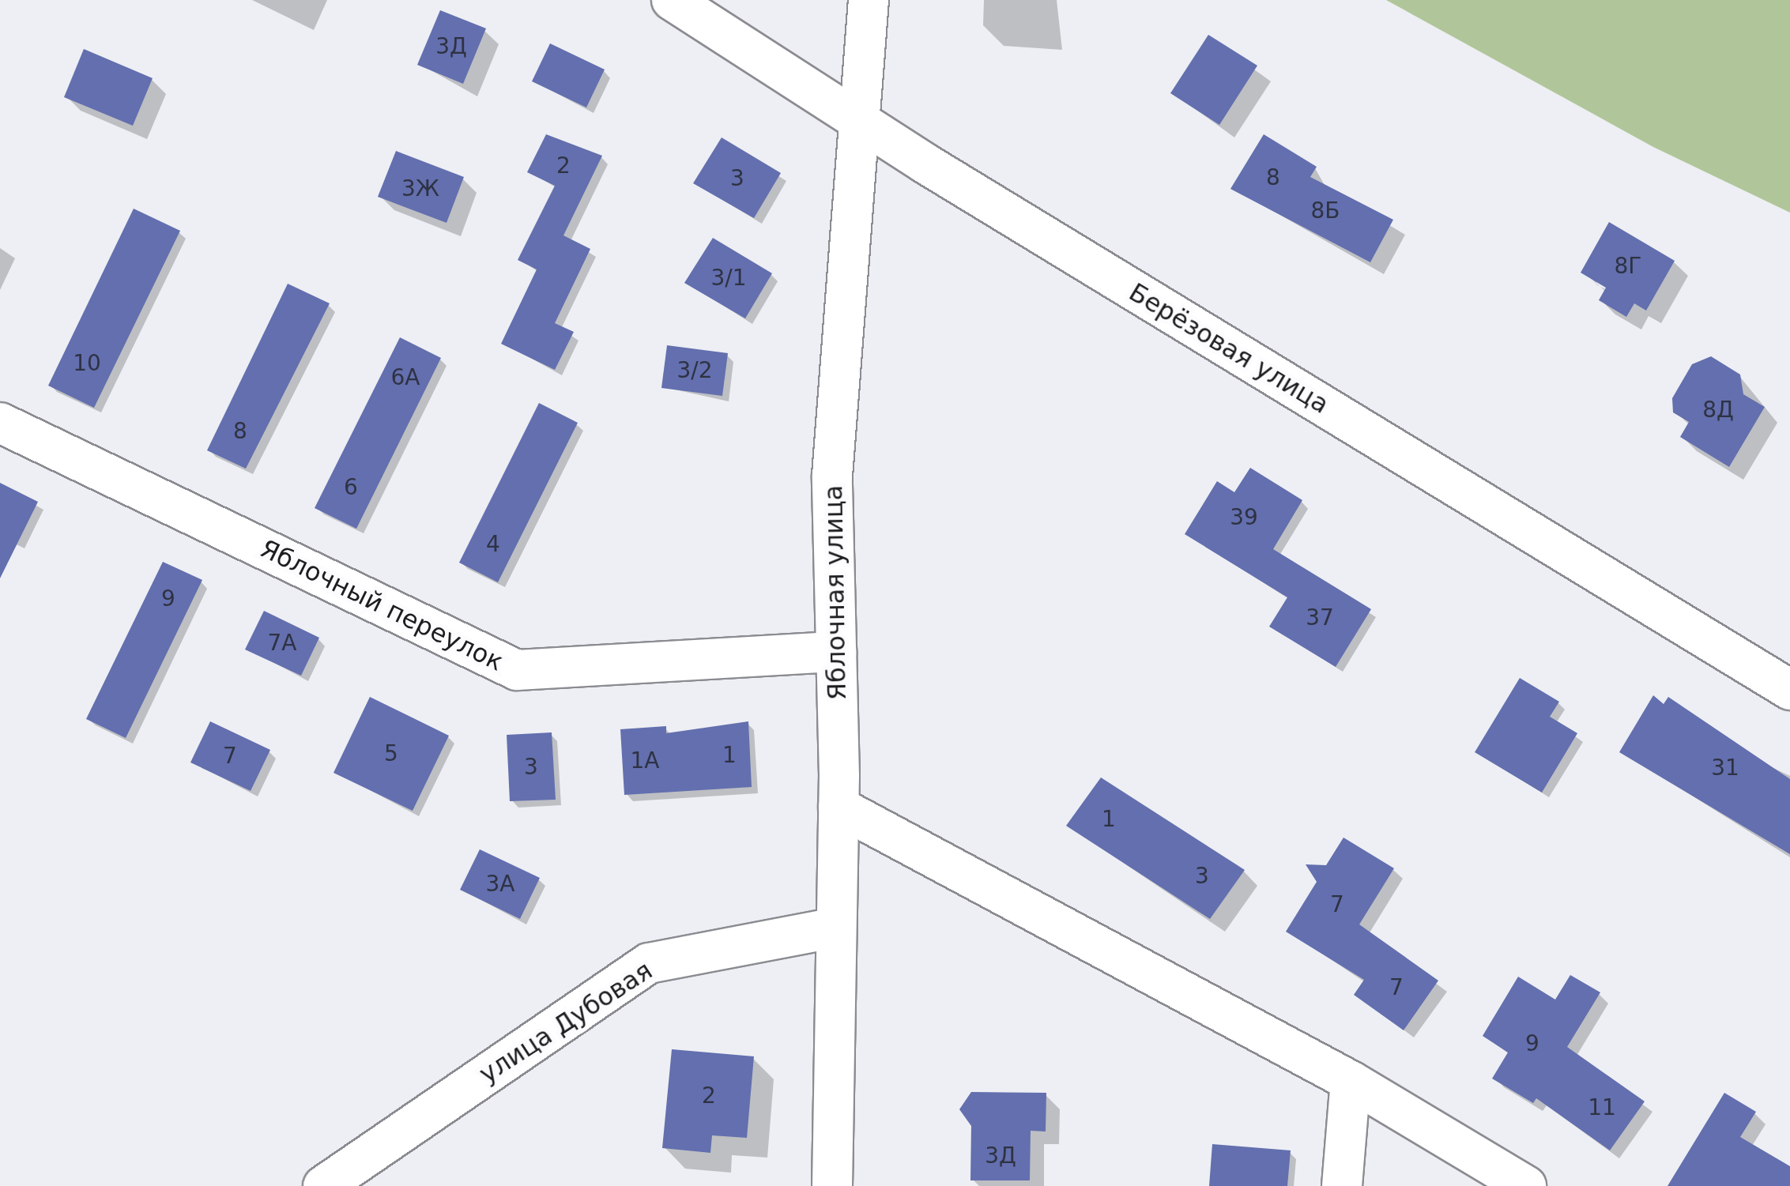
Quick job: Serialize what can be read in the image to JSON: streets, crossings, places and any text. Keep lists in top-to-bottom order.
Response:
{
  "streets": {
    "street": [
      "Берёзовая улица",
      "Яблочная улица",
      "Яблочный переулок",
      "улица Дубовая"
    ]
  },
  "crossings": [
    ["Берёзовая улица", "Яблочная улица"],
    ["Яблочная улица", "Яблочный переулок"],
    ["Яблочная улица", "улица Дубовая"]
  ],
  "house_numbers": [
    "3Д",
    "2",
    "8",
    "3",
    "3Ж",
    "8Б",
    "8Г",
    "3/1",
    "10",
    "3/2",
    "6А",
    "8Д",
    "8",
    "6",
    "39",
    "4",
    "9",
    "37",
    "7А",
    "5",
    "1",
    "7",
    "1А",
    "3",
    "31",
    "1",
    "3",
    "3А",
    "7",
    "7",
    "9",
    "2",
    "11",
    "3Д"
  ]
}
